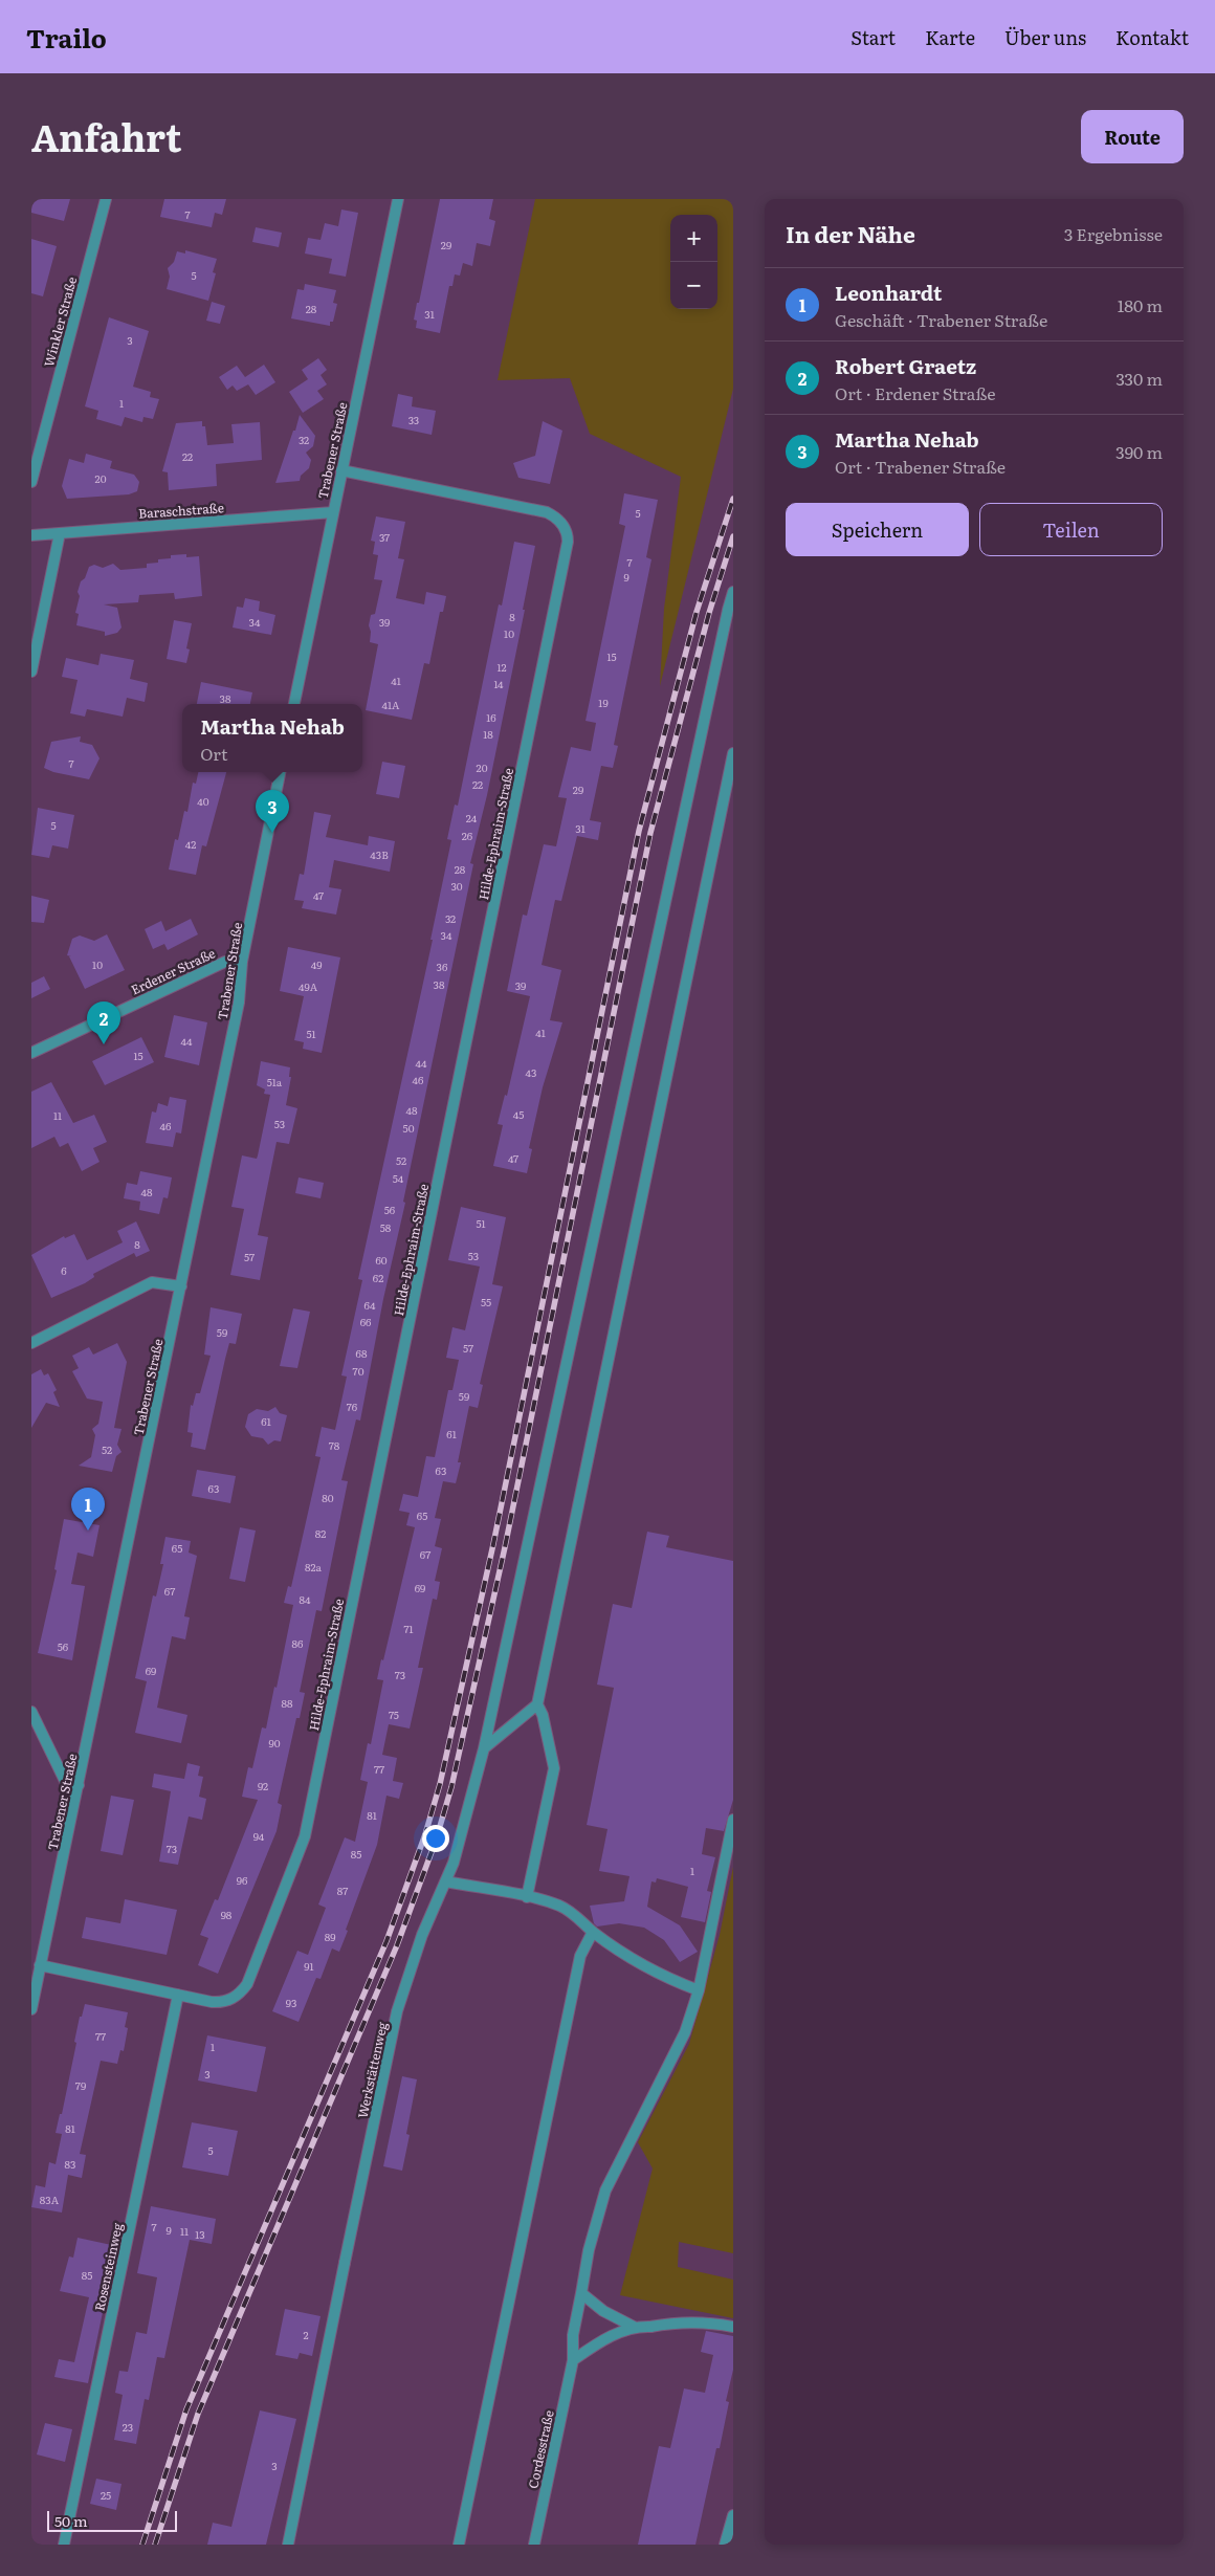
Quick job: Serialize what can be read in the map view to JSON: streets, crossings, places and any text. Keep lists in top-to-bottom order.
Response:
{
  "streets": {
    "street": [
      "Winkler Straße",
      "Trabener Straße",
      "Baraschstraße",
      "Hilde-Ephraim-Straße",
      "Erdener Straße",
      "Werkstättenweg",
      "Rosensteinweg",
      "Cordesstraße"
    ]
  },
  "crossings": [
    ["Trabener Straße", "Baraschstraße"],
    ["Trabener Straße", "Hilde-Ephraim-Straße"],
    ["Trabener Straße", "Erdener Straße"],
    ["Hilde-Ephraim-Straße", "Rosensteinweg"]
  ],
  "house_numbers": [
    "7",
    "29",
    "5",
    "28",
    "31",
    "3",
    "1",
    "33",
    "32",
    "22",
    "20",
    "5",
    "37",
    "7",
    "9",
    "8",
    "34",
    "39",
    "10",
    "15",
    "12",
    "41",
    "14",
    "38",
    "19",
    "41A",
    "16",
    "18",
    "7",
    "20",
    "22",
    "29",
    "40",
    "24",
    "5",
    "31",
    "26",
    "42",
    "43B",
    "28",
    "30",
    "47",
    "32",
    "34",
    "10",
    "49",
    "36",
    "38",
    "39",
    "49A",
    "41",
    "51",
    "44",
    "15",
    "44",
    "43",
    "46",
    "51a",
    "48",
    "45",
    "11",
    "53",
    "46",
    "50",
    "47",
    "52",
    "54",
    "48",
    "56",
    "51",
    "58",
    "8",
    "53",
    "57",
    "60",
    "6",
    "62",
    "55",
    "64",
    "66",
    "59",
    "57",
    "68",
    "70",
    "59",
    "76",
    "61",
    "61",
    "78",
    "52",
    "63",
    "63",
    "80",
    "65",
    "82",
    "65",
    "67",
    "82a",
    "69",
    "67",
    "84",
    "71",
    "86",
    "56",
    "69",
    "73",
    "88",
    "75",
    "90",
    "77",
    "92",
    "81",
    "94",
    "73",
    "85",
    "1",
    "96",
    "87",
    "98",
    "89",
    "91",
    "93",
    "77",
    "1",
    "3",
    "79",
    "81",
    "5",
    "83",
    "83A",
    "7",
    "9",
    "11",
    "13",
    "85",
    "2",
    "23",
    "3",
    "25"
  ],
  "scale_bar": "50 m",
  "page": {
    "header": "Trailo",
    "nav": [
      "Start",
      "Karte",
      "Über uns",
      "Kontakt"
    ],
    "title": "Anfahrt",
    "buttons": [
      "Route",
      ["Speichern", "Teilen"]
    ],
    "heading": ["In der Nähe", "3 Ergebnisse"],
    "map_buttons": ["+", "−"],
    "list": [
      {
        "mark": "1",
        "name": "Leonhardt",
        "note": "Geschäft · Trabener Straße",
        "value": "180 m"
      },
      {
        "mark": "2",
        "name": "Robert Graetz",
        "note": "Ort · Erdener Straße",
        "value": "330 m"
      },
      {
        "mark": "3",
        "name": "Martha Nehab",
        "note": "Ort · Trabener Straße",
        "value": "390 m"
      }
    ],
    "popup": ["Martha Nehab", "Ort"],
    "pins": ["3", "2", "1"],
    "scale": "50 m"
  }
}
